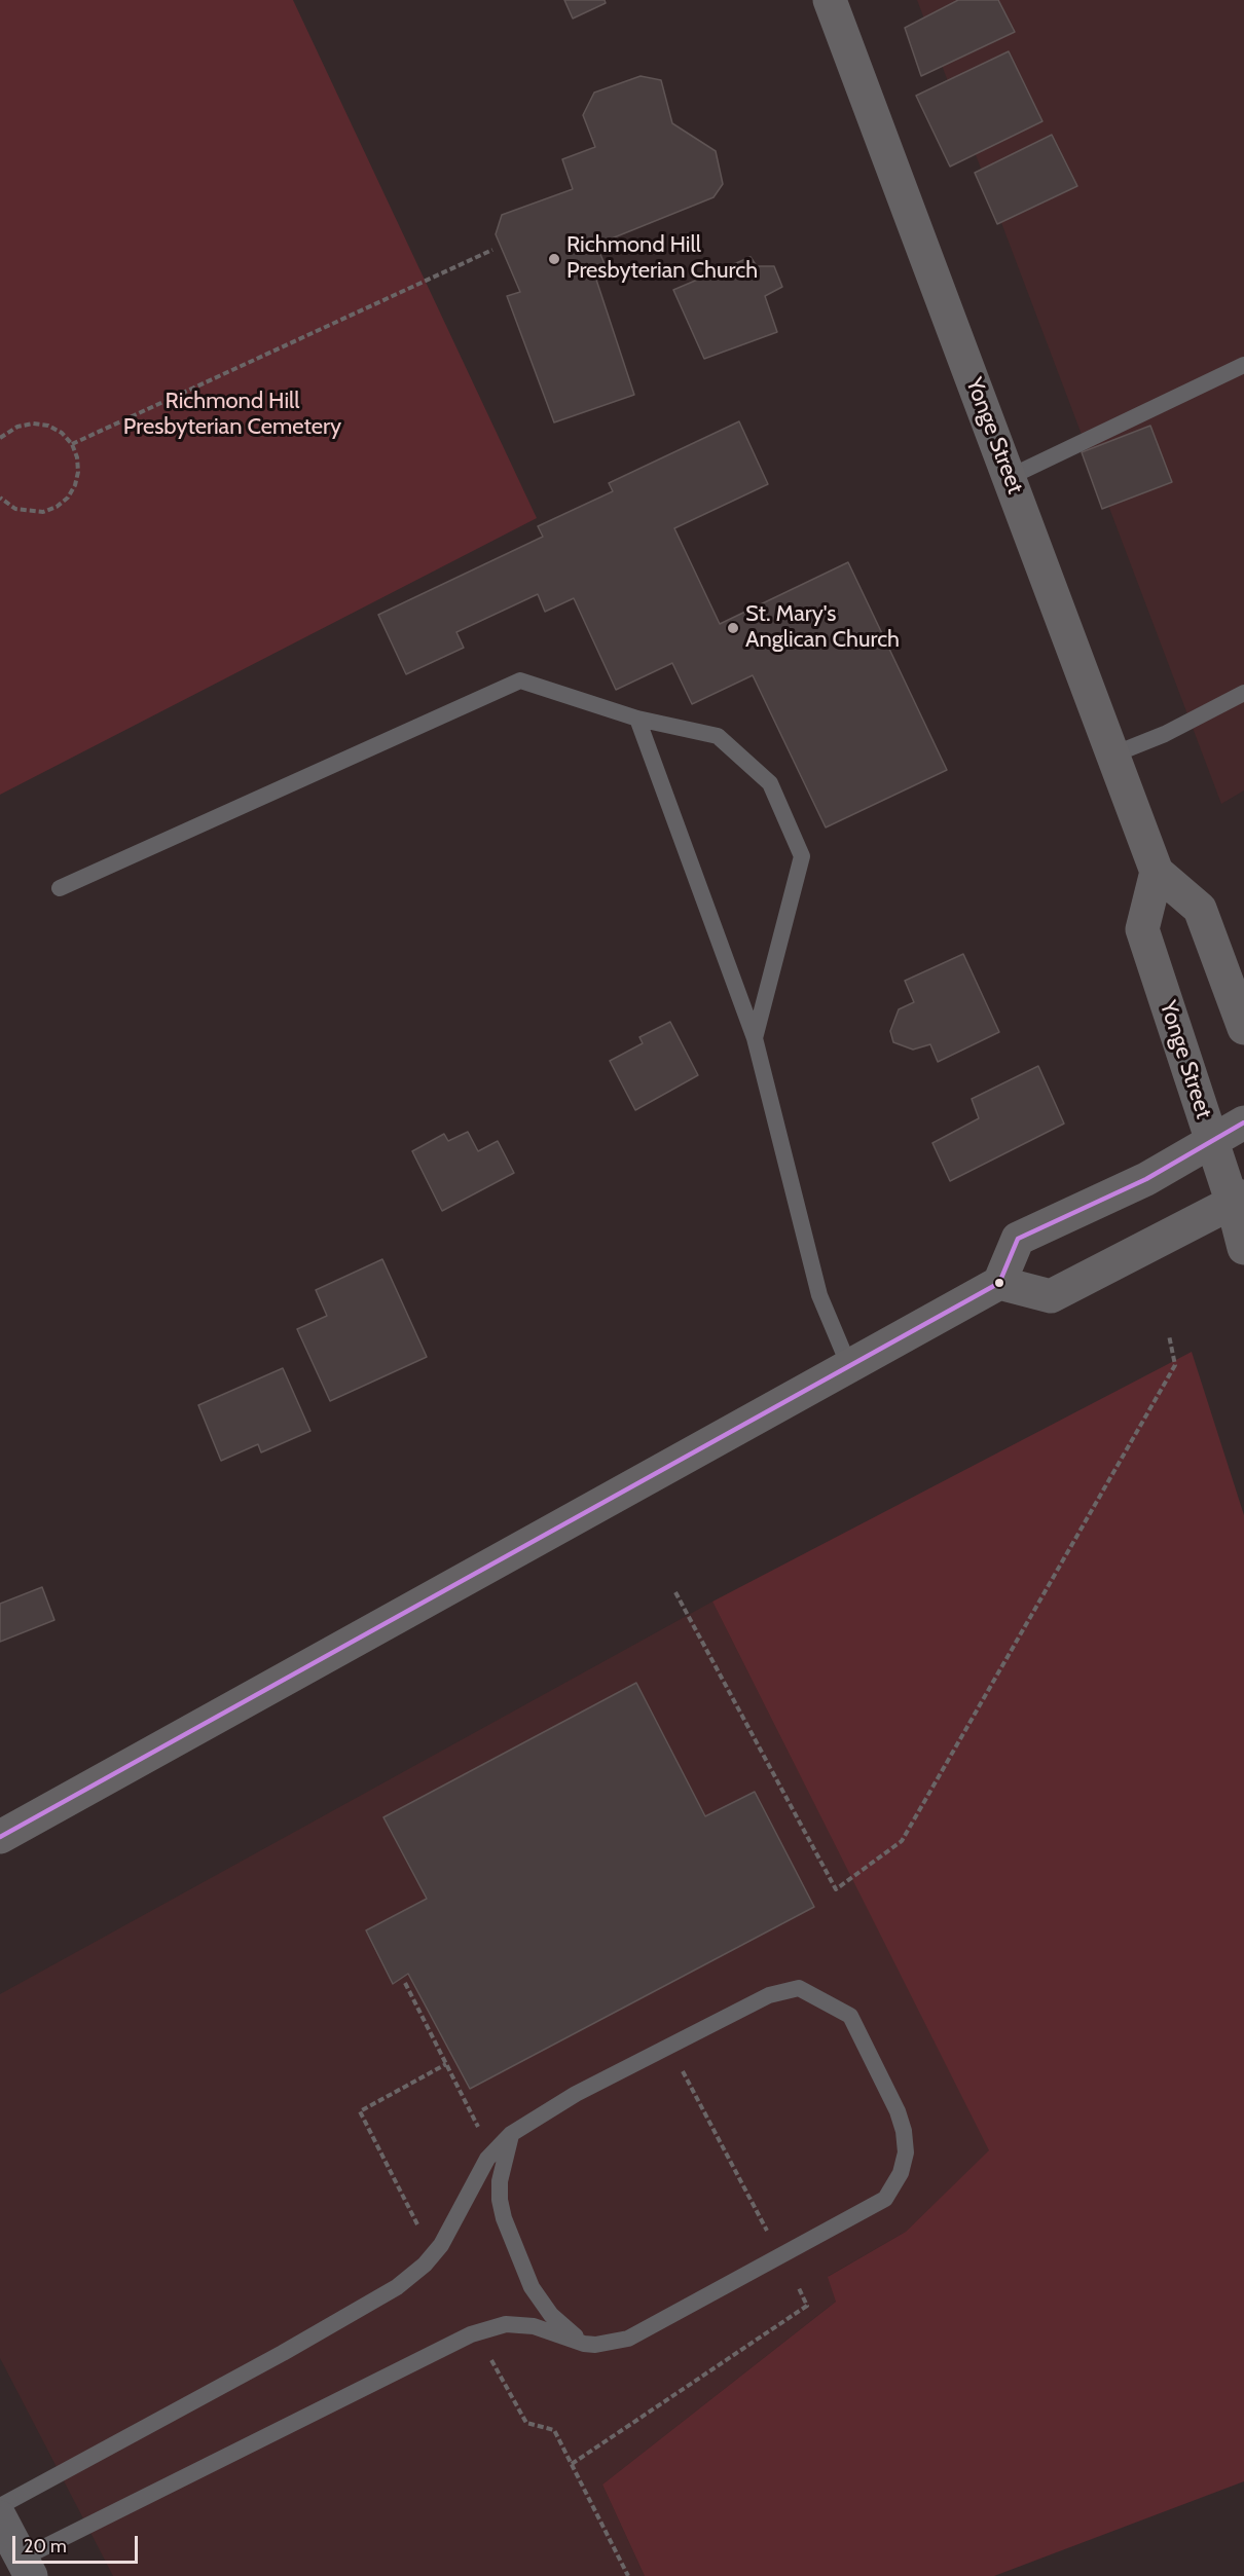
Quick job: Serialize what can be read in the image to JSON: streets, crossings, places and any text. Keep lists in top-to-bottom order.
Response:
{
  "streets": {
    "main road": ["Yonge Street"]
  },
  "parks": ["Richmond Hill Presbyterian Cemetery"],
  "places": ["Richmond Hill Presbyterian Church", "St. Mary's Anglican Church"],
  "scale_bar": "20 m"
}
